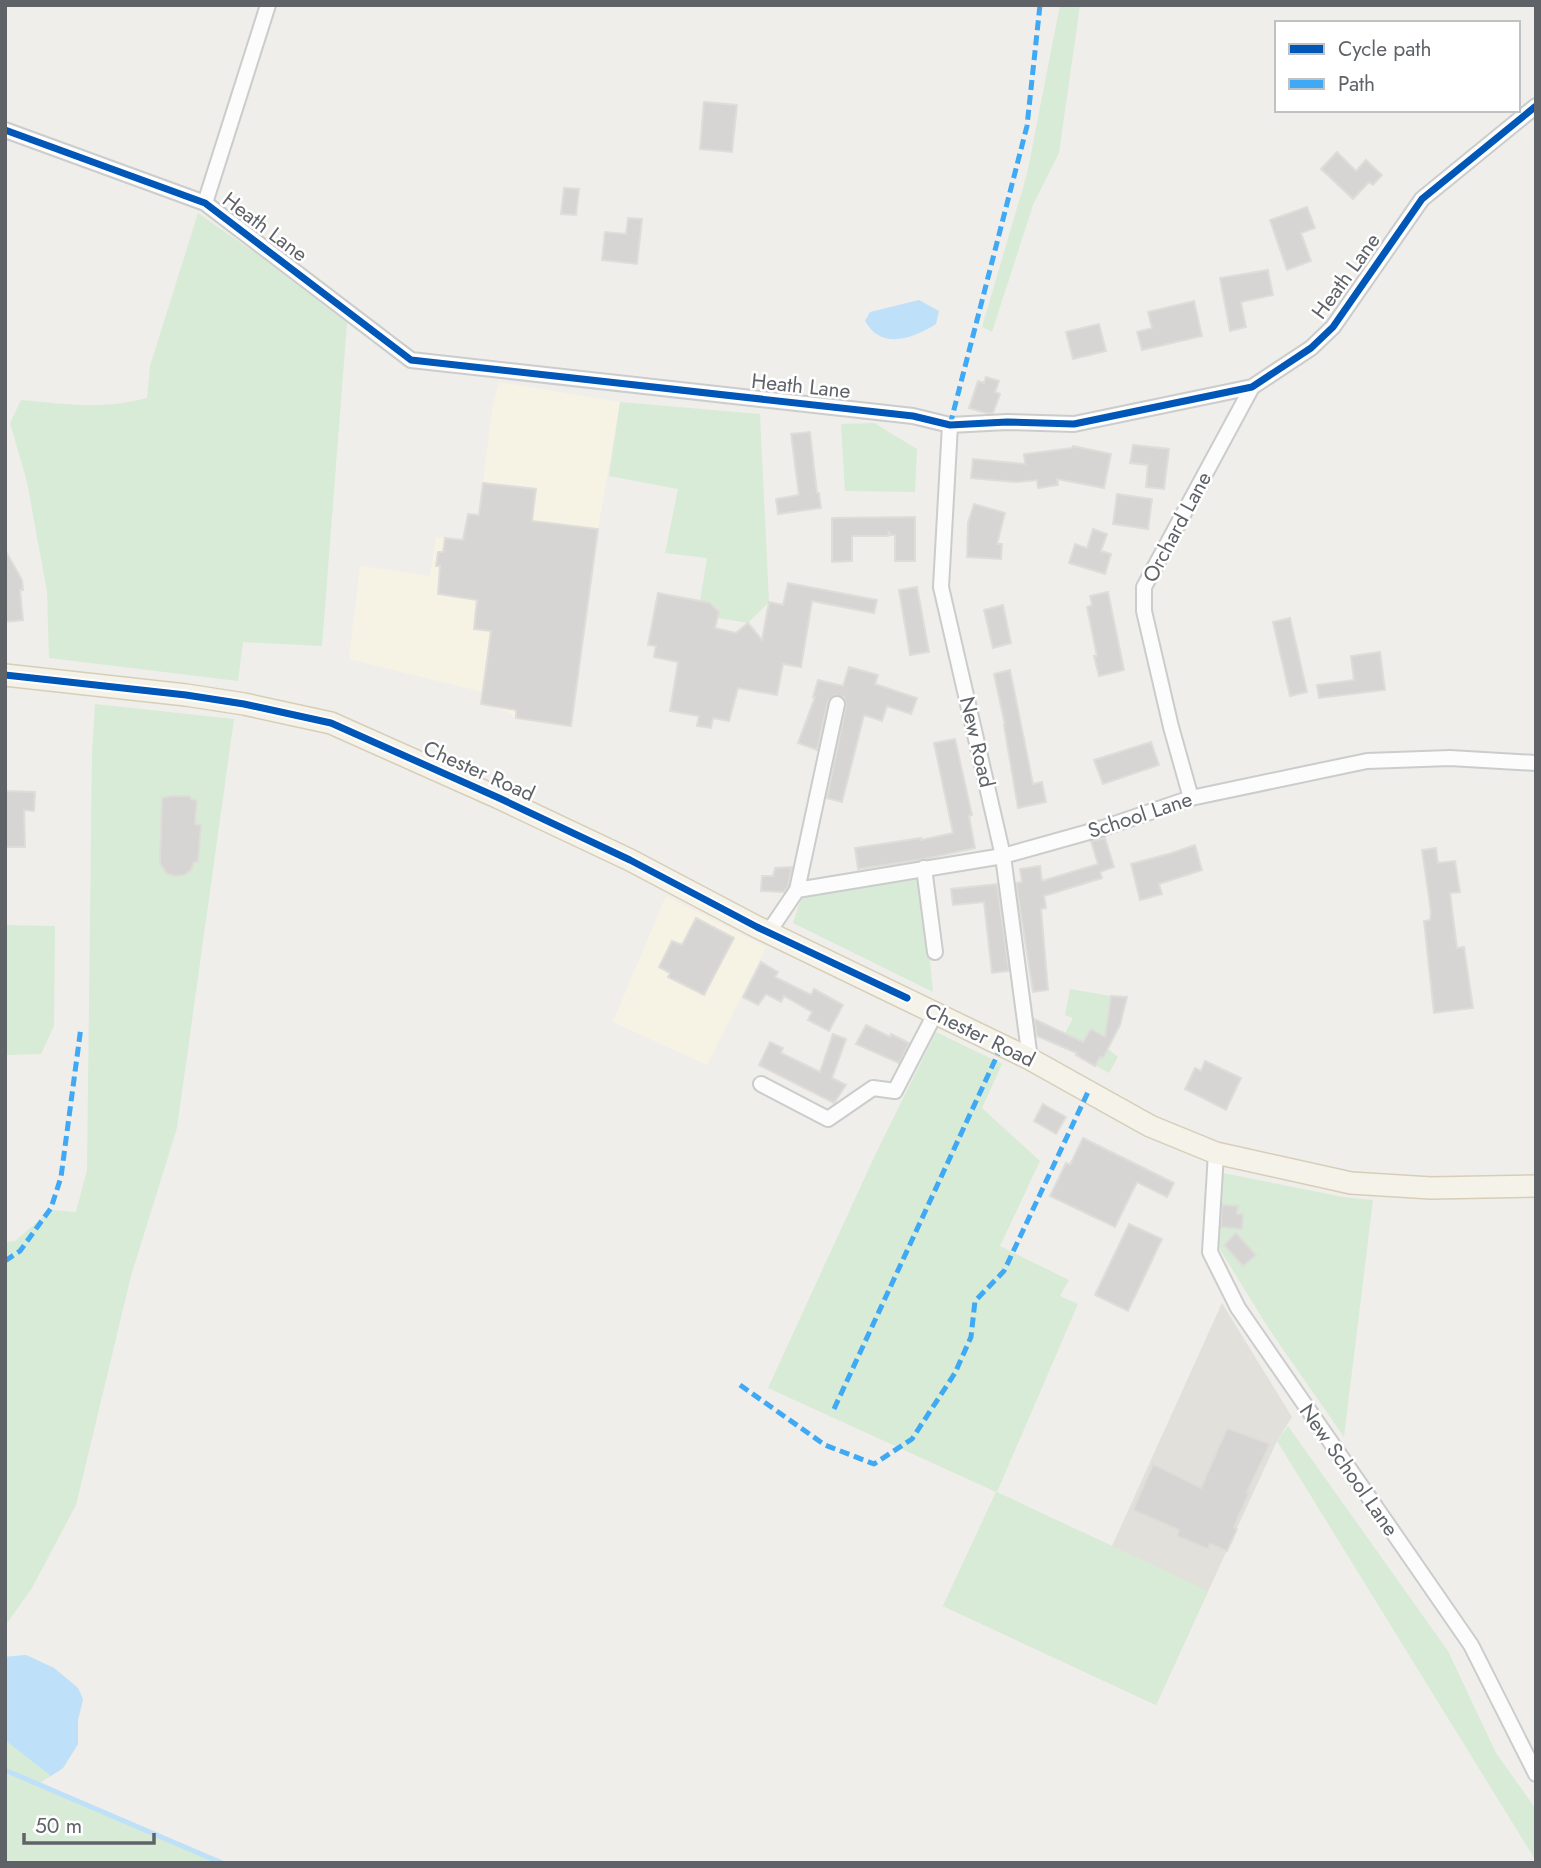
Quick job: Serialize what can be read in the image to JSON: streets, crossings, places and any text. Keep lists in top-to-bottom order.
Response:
{
  "streets": {
    "main road": ["Chester Road"],
    "street": [
      "Heath Lane",
      "Orchard Lane",
      "New Road",
      "School Lane",
      "New School Lane"
    ]
  },
  "crossings": [
    ["Heath Lane", "Orchard Lane"],
    ["Heath Lane", "New Road"],
    ["Orchard Lane", "School Lane"],
    ["New Road", "Chester Road"],
    ["New Road", "School Lane"],
    ["Chester Road", "New School Lane"]
  ],
  "legend": ["Cycle path", "Path"],
  "scale_bar": "50 m"
}
